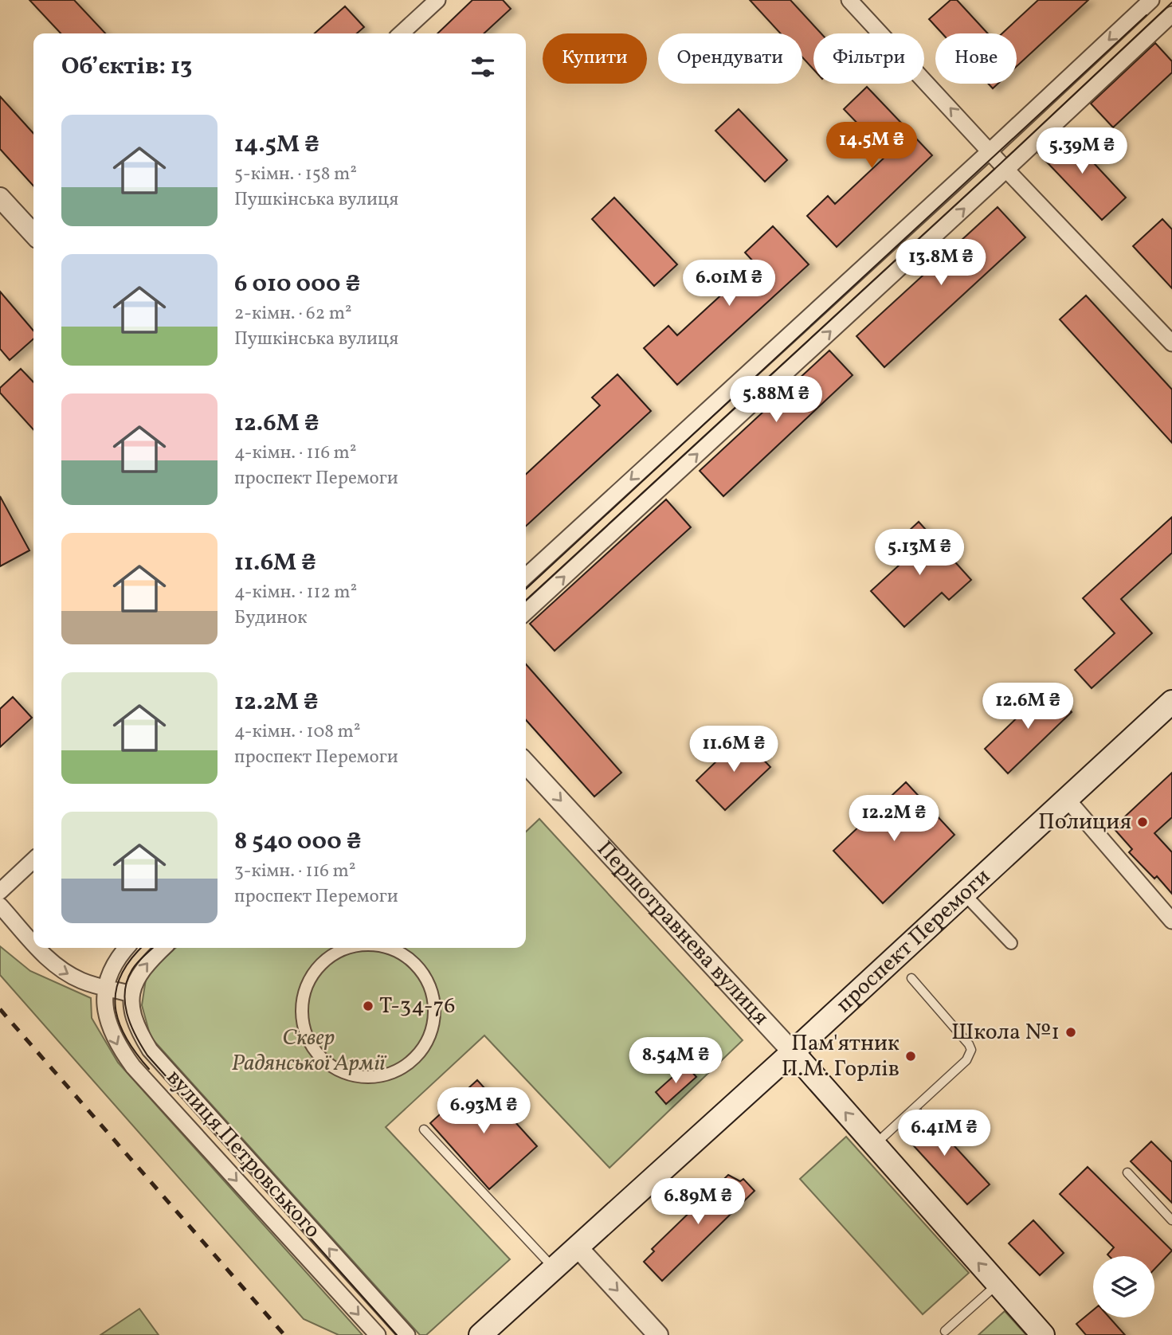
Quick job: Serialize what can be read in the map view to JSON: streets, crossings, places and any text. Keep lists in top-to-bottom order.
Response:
{
  "streets": {
    "main road": ["Першотравнева вулиця", "проспект Перемоги"],
    "street": ["вулиця Петровського"]
  },
  "crossings": [
    ["Першотравнева вулиця", "проспект Перемоги"]
  ],
  "parks": ["Сквер Радянської Армії"],
  "places": [
    "Полиция",
    "Т-34-76",
    "Школа №1",
    "Пам'ятник П.М. Горлів"
  ],
  "page": {
    "chip": [
      "Купити",
      "Орендувати",
      "Фільтри",
      "Нове"
    ],
    "heading": "Об’єктів: 13",
    "list": [
      {
        "name": "14.5M ₴",
        "note": "5-кімн. · 158 m² · Пушкінська вулиця"
      },
      {
        "name": "6 010 000 ₴",
        "note": "2-кімн. · 62 m² · Пушкінська вулиця"
      },
      {
        "name": "12.6M ₴",
        "note": "4-кімн. · 116 m² · проспект Перемоги"
      },
      {
        "name": "11.6M ₴",
        "note": "4-кімн. · 112 m² · Будинок"
      },
      {
        "name": "12.2M ₴",
        "note": "4-кімн. · 108 m² · проспект Перемоги"
      },
      {
        "name": "8 540 000 ₴",
        "note": "3-кімн. · 116 m² · проспект Перемоги"
      }
    ],
    "price": [
      "14.5M ₴",
      "5.39M ₴",
      "13.8M ₴",
      "6.01M ₴",
      "5.88M ₴",
      "5.13M ₴",
      "12.6M ₴",
      "11.6M ₴",
      "12.2M ₴",
      "8.54M ₴",
      "6.93M ₴",
      "6.41M ₴",
      "6.89M ₴"
    ]
  }
}
